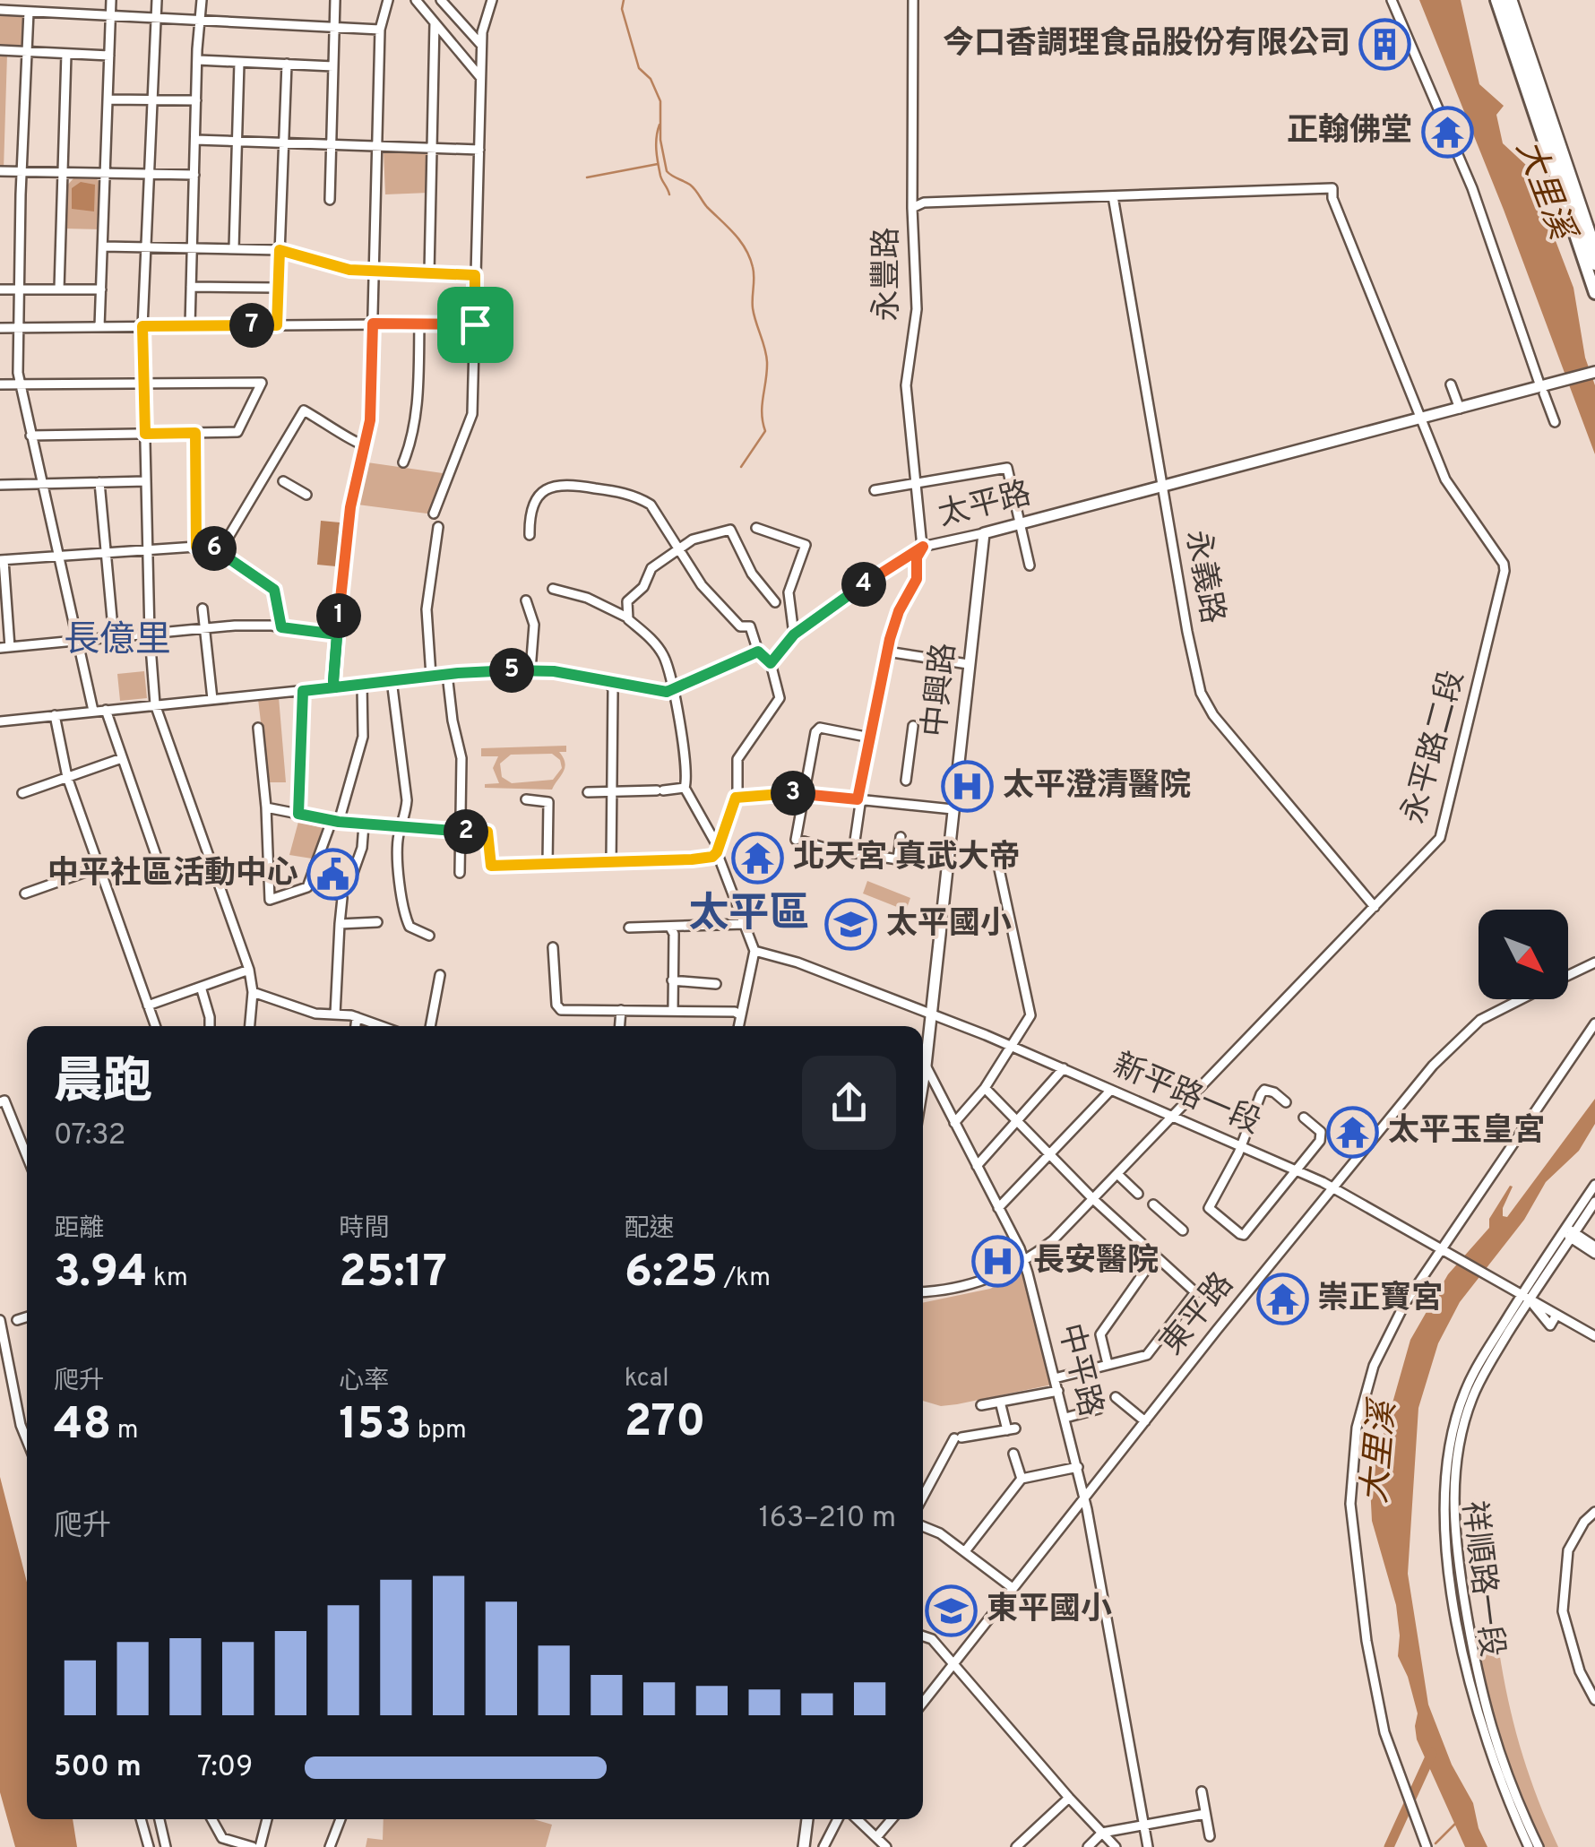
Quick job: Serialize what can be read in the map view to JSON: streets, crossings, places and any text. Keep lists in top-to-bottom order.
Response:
{
  "streets": {
    "main road": ["太平路", "中興路"],
    "street": [
      "永豐路",
      "永義路",
      "永平路二段",
      "新平路一段",
      "東平路",
      "中平路",
      "祥順路一段"
    ]
  },
  "crossings": [
    ["永豐路", "太平路"],
    ["太平路", "永義路"],
    ["太平路", "中興路"],
    ["太平路", "永平路二段"],
    ["永義路", "永平路二段"],
    ["中興路", "新平路一段"],
    ["中興路", "中平路"],
    ["永平路二段", "新平路一段"],
    ["永平路二段", "中平路"],
    ["新平路一段", "東平路"],
    ["新平路一段", "祥順路一段"],
    ["東平路", "中平路"]
  ],
  "districts": ["長億里", "太平區"],
  "water": ["大里溪"],
  "places": {
    "building": ["今口香調理食品股份有限公司"],
    "temple": [
      "正翰佛堂",
      "北天宮 真武大帝",
      "太平玉皇宮",
      "崇正寶宮"
    ],
    "hospital": ["太平澄清醫院", "長安醫院"],
    "public building": ["中平社區活動中心"],
    "school or university": ["太平國小", "東平國小"]
  },
  "north": "bottom right",
  "page": {
    "pins": [
      "7",
      "6",
      "4",
      "1",
      "5",
      "3",
      "2"
    ],
    "heading": ["晨跑", "07:32"],
    "stats": [
      ["距離", "3.94 km"],
      ["時間", "25:17"],
      ["配速", "6:25 /km"],
      ["爬升", "48 m"],
      ["心率", "153 bpm"],
      ["kcal", "270"]
    ],
    "chart": ["爬升", "163–210 m"],
    "list": [
      {
        "name": "500 m",
        "note": "7:09"
      }
    ]
  }
}
